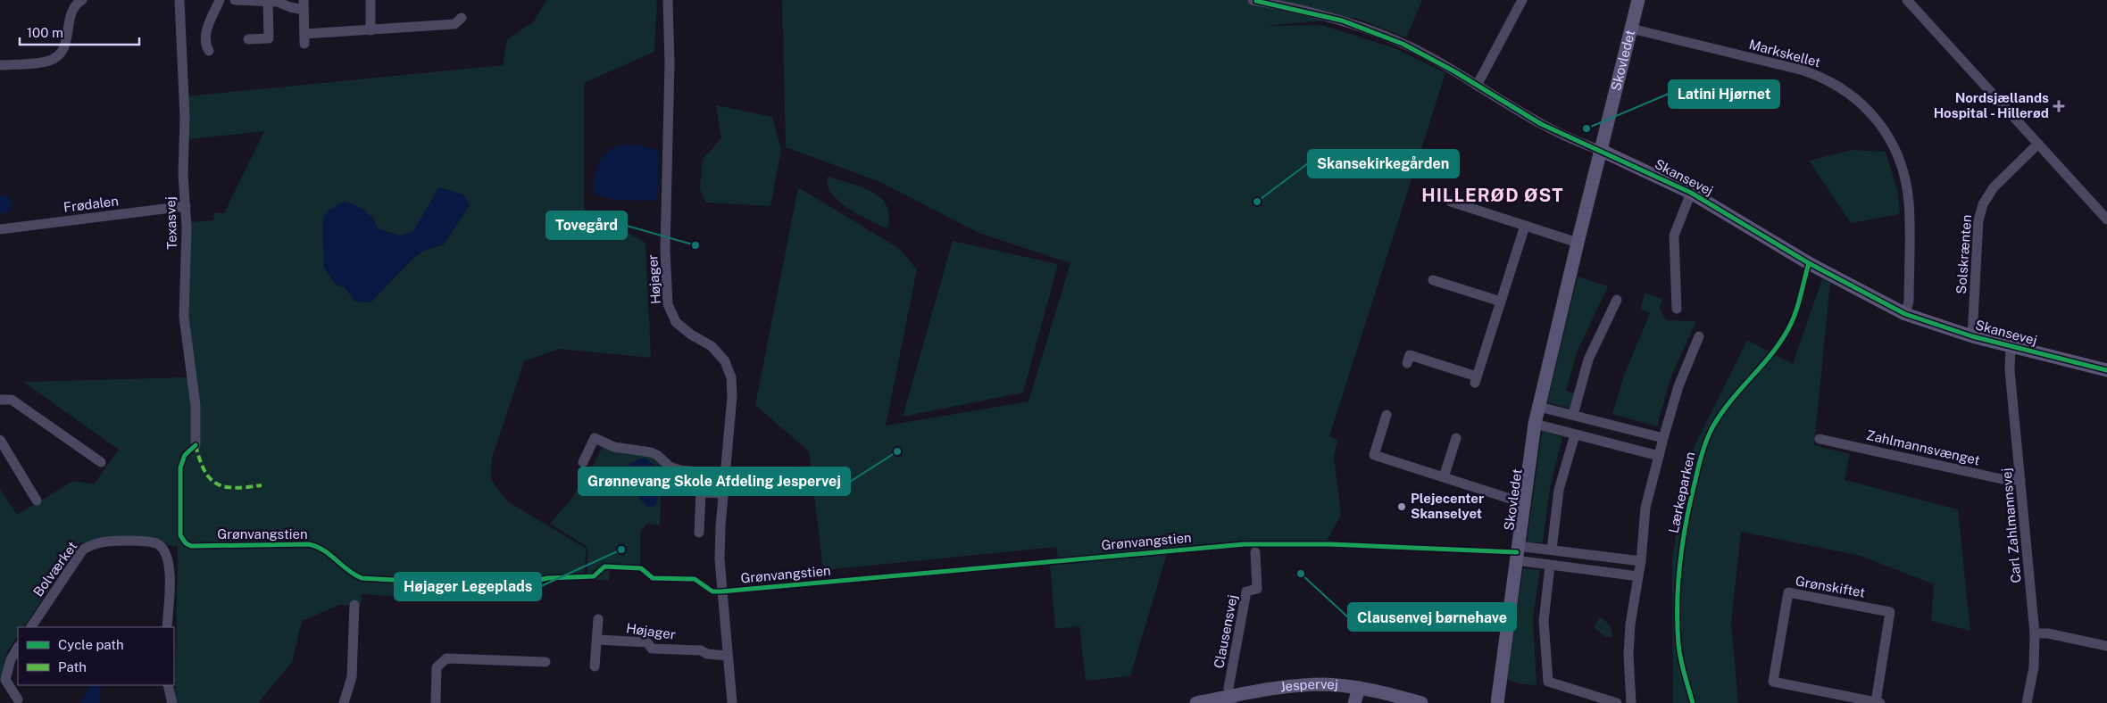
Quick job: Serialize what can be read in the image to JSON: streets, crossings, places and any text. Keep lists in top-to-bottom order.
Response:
{
  "streets": {
    "street": [
      "Markskellet",
      "Skovledet",
      "Skansevej",
      "Frødalen",
      "Texasvej",
      "Solskrænten",
      "Højager",
      "Zahlmannsvænget",
      "Carl Zahlmannsvej",
      "Bolværket",
      "Grønskiftet",
      "Clausensvej",
      "Jespervej"
    ],
    "cycle path": ["Lærkeparken", "Grønvangstien"]
  },
  "crossings": [
    ["Markskellet", "Skovledet"],
    ["Markskellet", "Skansevej"],
    ["Skovledet", "Skansevej"],
    ["Skansevej", "Solskrænten"],
    ["Skansevej", "Carl Zahlmannsvej"],
    ["Frødalen", "Texasvej"],
    ["Zahlmannsvænget", "Carl Zahlmannsvej"],
    ["Clausensvej", "Jespervej"]
  ],
  "districts": ["HILLERØD ØST"],
  "places": {
    "health": ["Nordsjællands Hospital - Hillerød"],
    "other": [
      "Latini Hjørnet",
      "Skansekirkegården",
      "Tovegård",
      "Grønnevang Skole Afdeling Jespervej",
      "Plejecenter Skanselyet",
      "Højager Legeplads",
      "Clausenvej børnehave"
    ]
  },
  "legend": ["Cycle path", "Path"],
  "scale_bar": "100 m"
}
